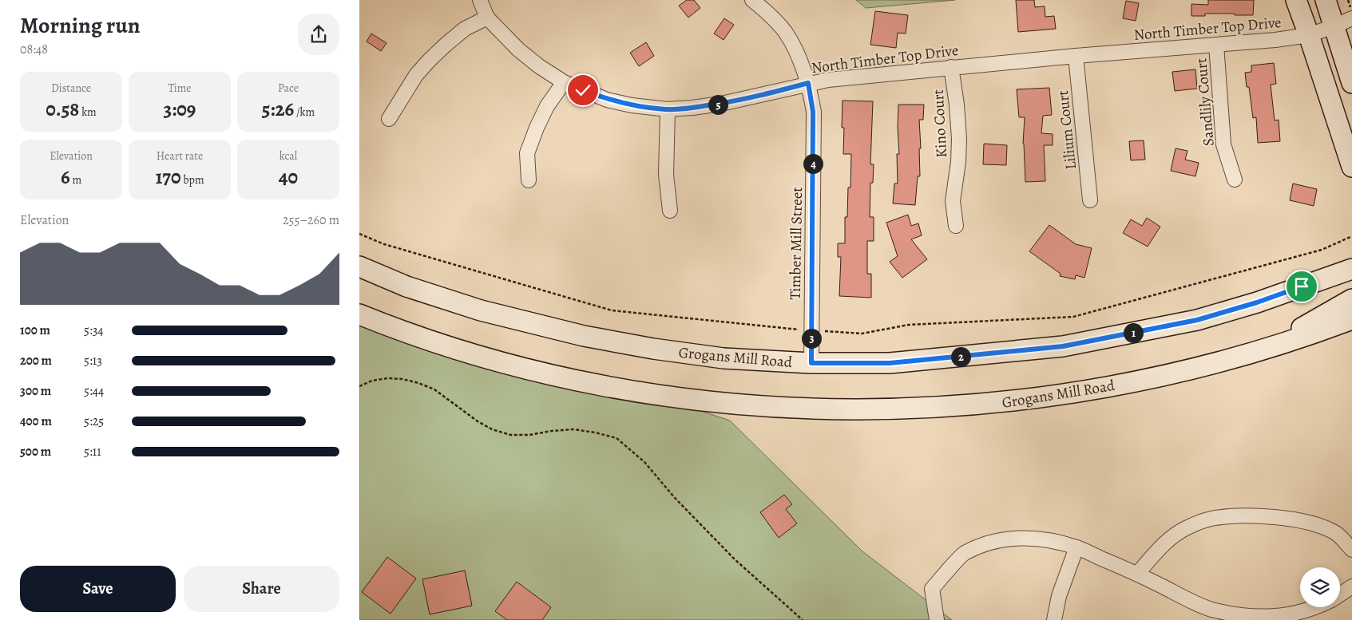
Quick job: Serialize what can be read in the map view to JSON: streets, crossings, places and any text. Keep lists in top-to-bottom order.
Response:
{
  "streets": {
    "main road": ["Grogans Mill Road"],
    "street": [
      "North Timber Top Drive",
      "Sandlily Court",
      "Kino Court",
      "Lilium Court",
      "Timber Mill Street"
    ]
  },
  "crossings": [
    ["North Timber Top Drive", "Sandlily Court"],
    ["North Timber Top Drive", "Kino Court"],
    ["North Timber Top Drive", "Lilium Court"],
    ["North Timber Top Drive", "Timber Mill Street"],
    ["Timber Mill Street", "Grogans Mill Road"]
  ],
  "page": {
    "heading": ["Morning run", "08:48"],
    "stats": [
      ["Distance", "0.58 km"],
      ["Time", "3:09"],
      ["Pace", "5:26 /km"],
      ["Elevation", "6 m"],
      ["Heart rate", "170 bpm"],
      ["kcal", "40"]
    ],
    "pins": [
      "5",
      "4",
      "1",
      "3",
      "2"
    ],
    "chart": ["Elevation", "255–260 m"],
    "list": [
      {
        "name": "100 m",
        "note": "5:34"
      },
      {
        "name": "200 m",
        "note": "5:13"
      },
      {
        "name": "300 m",
        "note": "5:44"
      },
      {
        "name": "400 m",
        "note": "5:25"
      },
      {
        "name": "500 m",
        "note": "5:11"
      }
    ],
    "buttons": ["Save", "Share"]
  }
}
